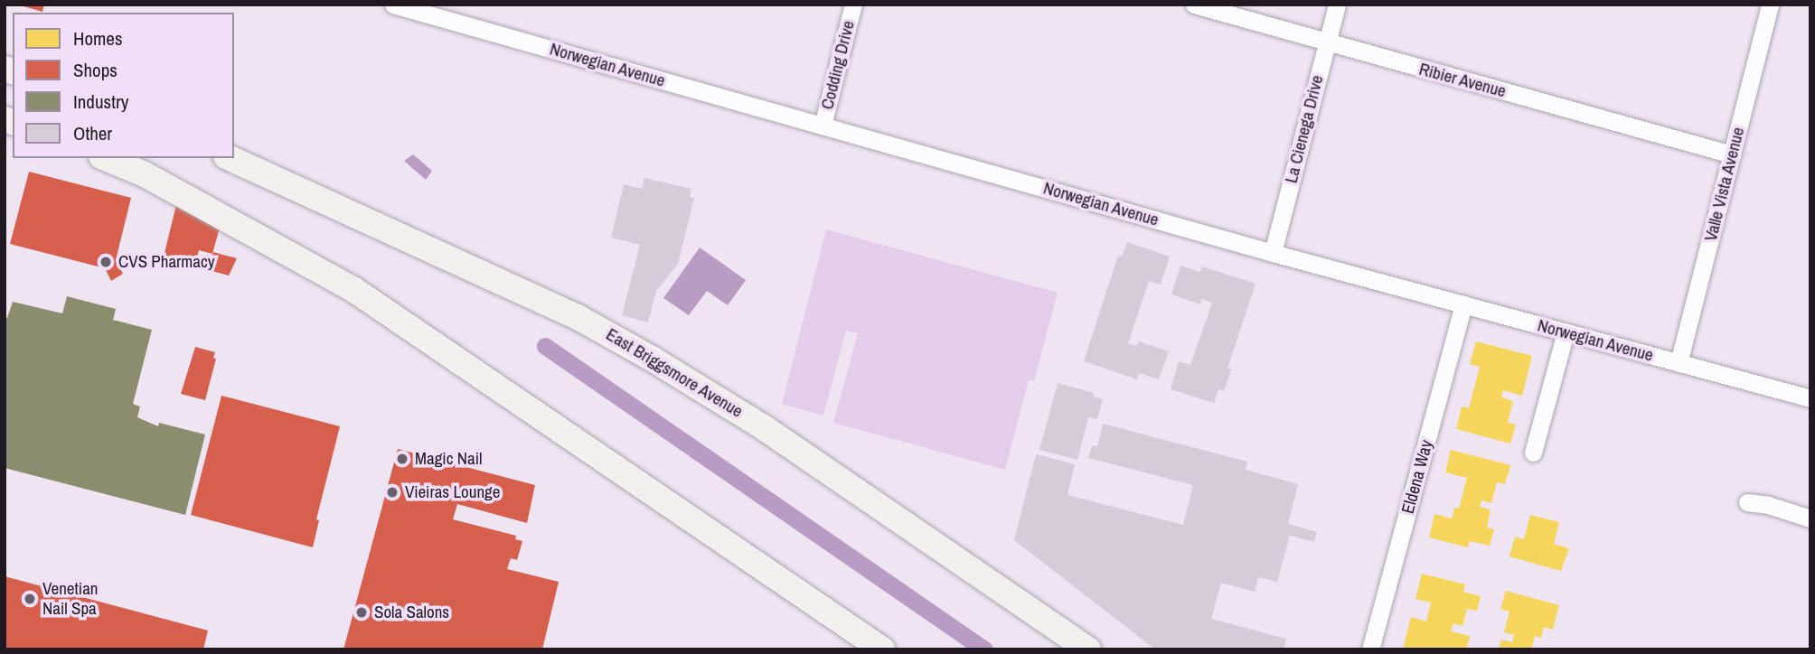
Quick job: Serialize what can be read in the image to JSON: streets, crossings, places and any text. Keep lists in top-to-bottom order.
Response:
{
  "streets": {
    "main road": ["East Briggsmore Avenue"],
    "street": [
      "Norwegian Avenue",
      "Codding Drive",
      "Ribier Avenue",
      "La Cienega Drive",
      "Valle Vista Avenue",
      "Eldena Way"
    ]
  },
  "crossings": [
    ["Norwegian Avenue", "Codding Drive"],
    ["Norwegian Avenue", "La Cienega Drive"],
    ["Norwegian Avenue", "Valle Vista Avenue"],
    ["Norwegian Avenue", "Eldena Way"],
    ["Ribier Avenue", "La Cienega Drive"],
    ["Ribier Avenue", "Valle Vista Avenue"]
  ],
  "places": [
    "CVS Pharmacy",
    "Magic Nail",
    "Vieiras Lounge",
    "Venetian Nail Spa",
    "Sola Salons"
  ],
  "legend": [
    "Homes",
    "Shops",
    "Industry",
    "Other"
  ]
}
